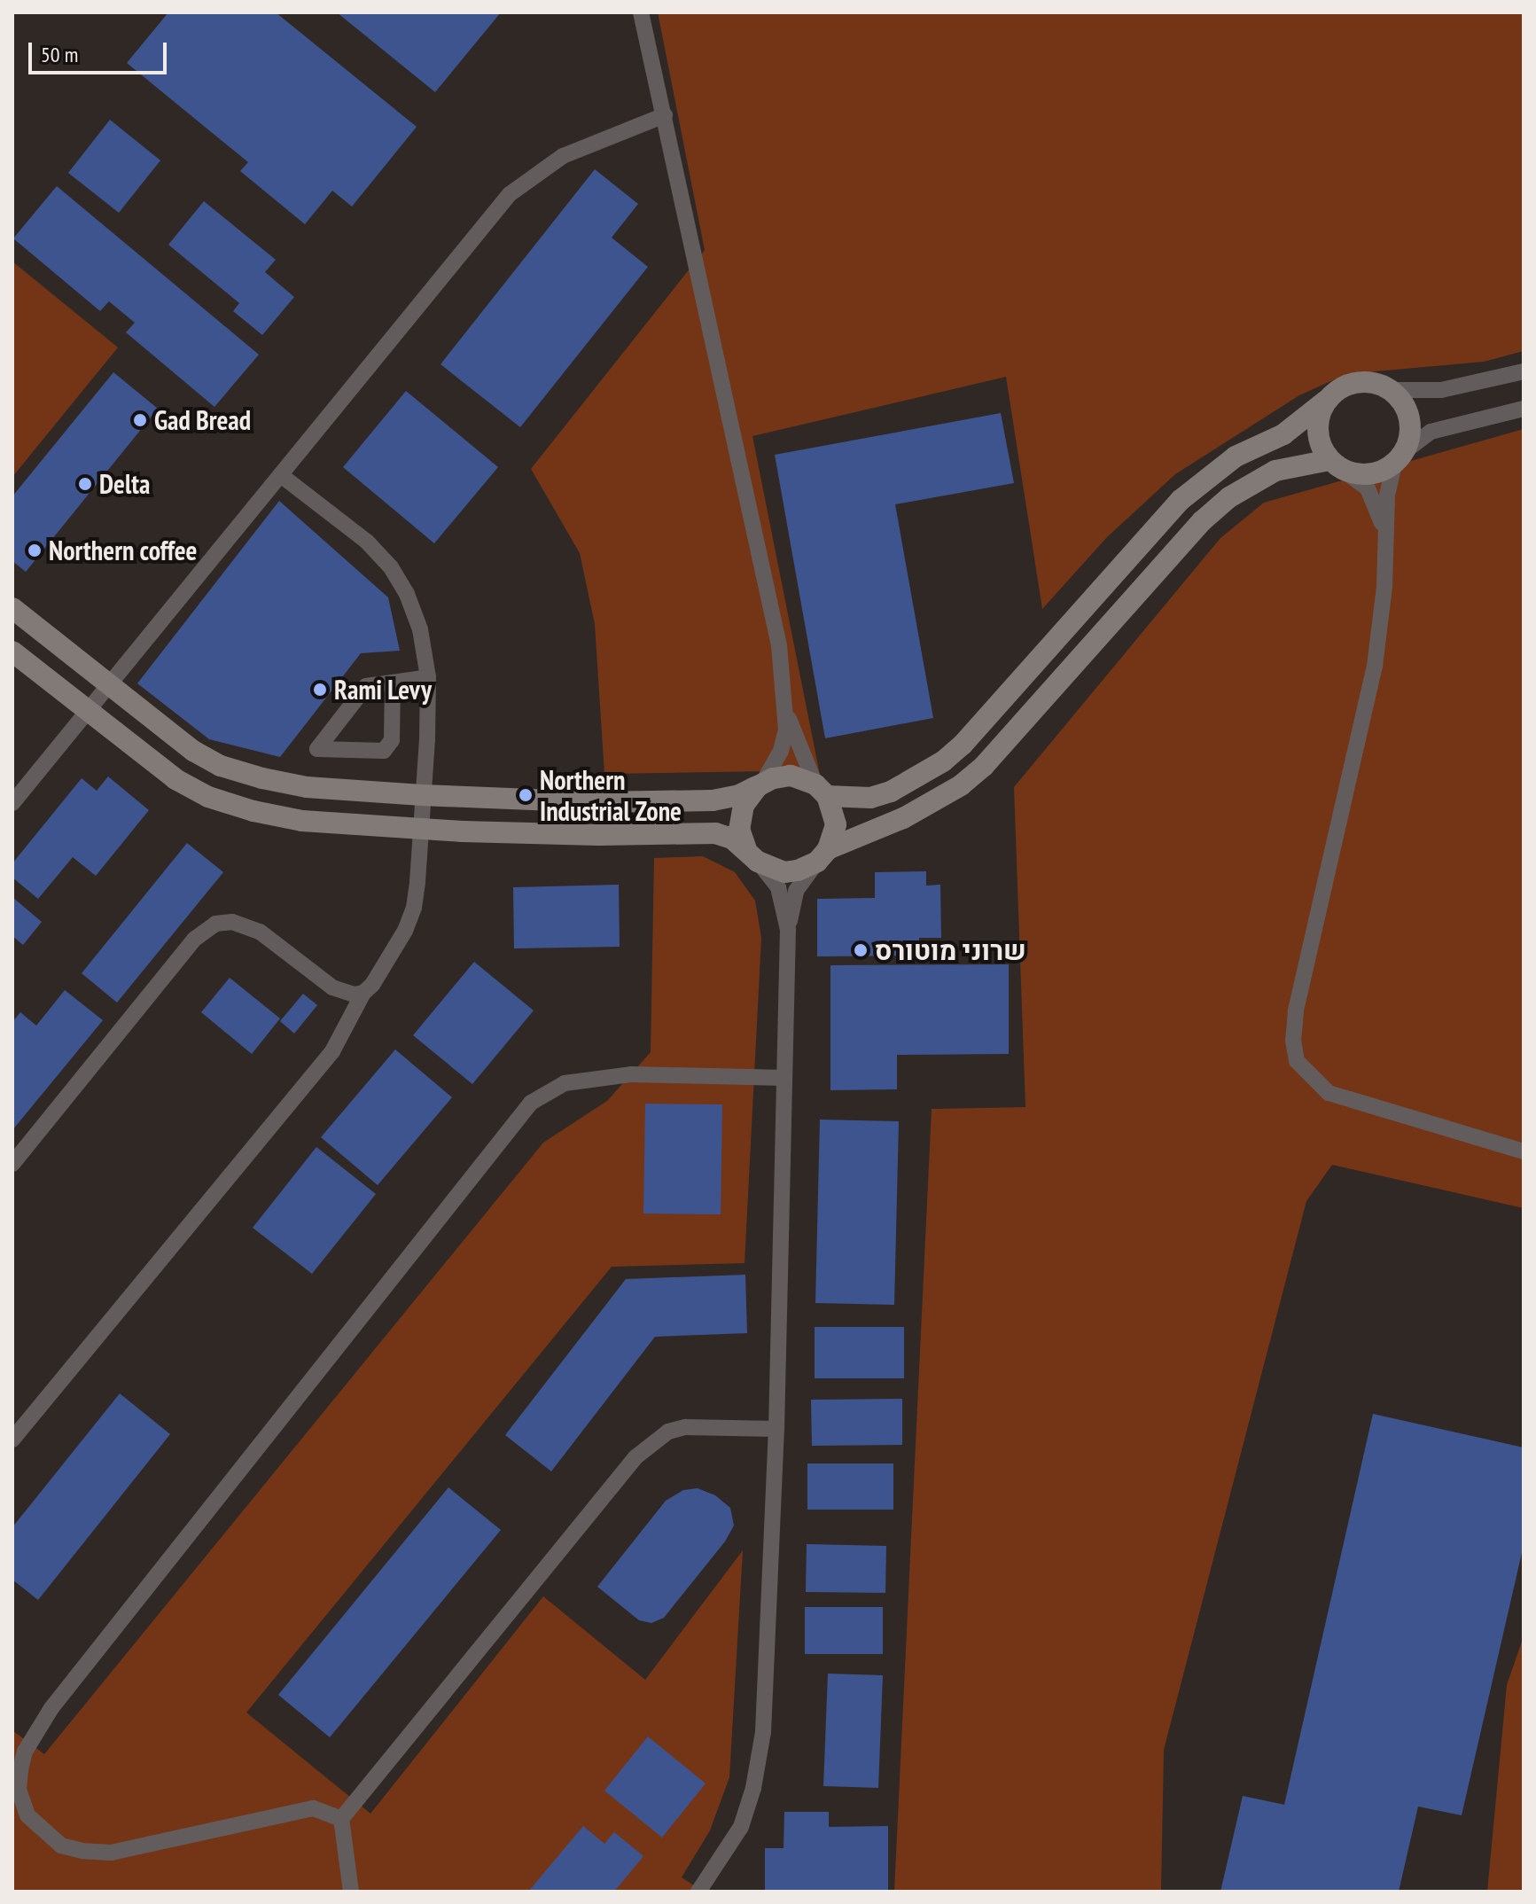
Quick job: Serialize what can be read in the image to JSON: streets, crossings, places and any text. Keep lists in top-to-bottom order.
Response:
{
  "places": [
    "Gad Bread",
    "Delta",
    "Northern coffee",
    "Rami Levy",
    "Northern Industrial Zone",
    "שרוני מוטורס"
  ],
  "scale_bar": "50 m"
}
